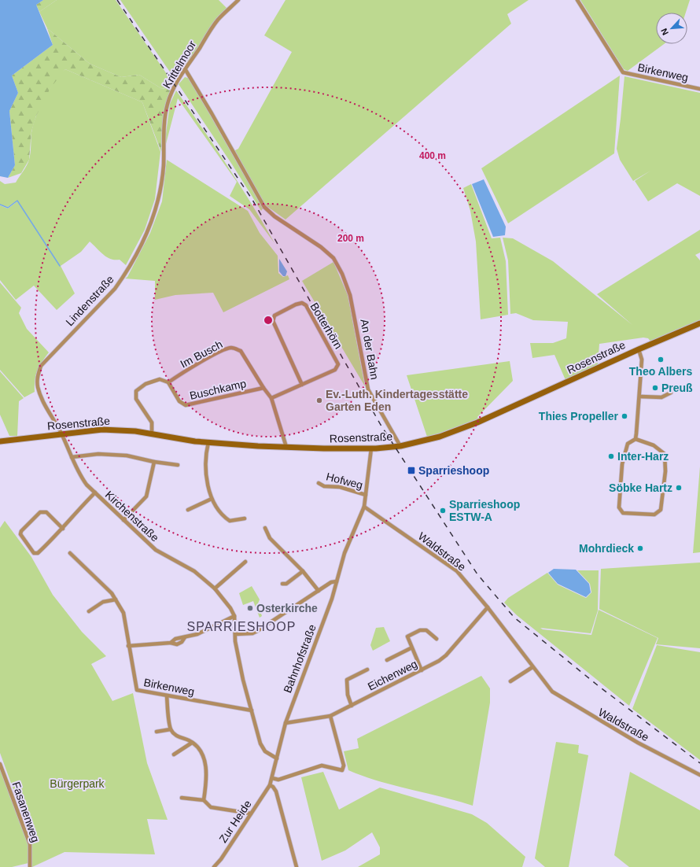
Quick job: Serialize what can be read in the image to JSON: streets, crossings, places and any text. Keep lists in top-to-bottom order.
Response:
{
  "streets": {
    "main road": ["Rosenstraße"],
    "street": [
      "Krittelmoor",
      "Birkenweg",
      "Lindenstraße",
      "Botterhörn",
      "An der Bahn",
      "Im Busch",
      "Buschkamp",
      "Hofweg",
      "Kirchenstraße",
      "Waldstraße",
      "Bahnhofstraße",
      "Eichenweg",
      "Fasanenweg",
      "Zur Heide"
    ]
  },
  "crossings": [
    ["Krittelmoor", "Lindenstraße"],
    ["Krittelmoor", "An der Bahn"],
    ["Birkenweg", "Kirchenstraße"],
    ["Lindenstraße", "Rosenstraße"],
    ["Lindenstraße", "Kirchenstraße"],
    ["Botterhörn", "Im Busch"],
    ["An der Bahn", "Rosenstraße"],
    ["Im Busch", "Rosenstraße"],
    ["Im Busch", "Buschkamp"],
    ["Rosenstraße", "Kirchenstraße"],
    ["Rosenstraße", "Bahnhofstraße"],
    ["Hofweg", "Bahnhofstraße"],
    ["Kirchenstraße", "Bahnhofstraße"],
    ["Waldstraße", "Bahnhofstraße"],
    ["Waldstraße", "Eichenweg"],
    ["Bahnhofstraße", "Eichenweg"],
    ["Bahnhofstraße", "Zur Heide"]
  ],
  "districts": ["SPARRIESHOOP"],
  "parks": ["Bürgerpark"],
  "places": {
    "other": [
      "Theo Albers",
      "Preuß",
      "Ev.-Luth. Kindertagesstätte Garten Eden",
      "Thies Propeller",
      "Inter-Harz",
      "Söbke Hartz",
      "Sparrieshoop ESTW-A",
      "Mohrdieck",
      "Osterkirche"
    ],
    "transit": ["Sparrieshoop"]
  },
  "north": "bottom left",
  "rings": ["400 m", "200 m"]
}
